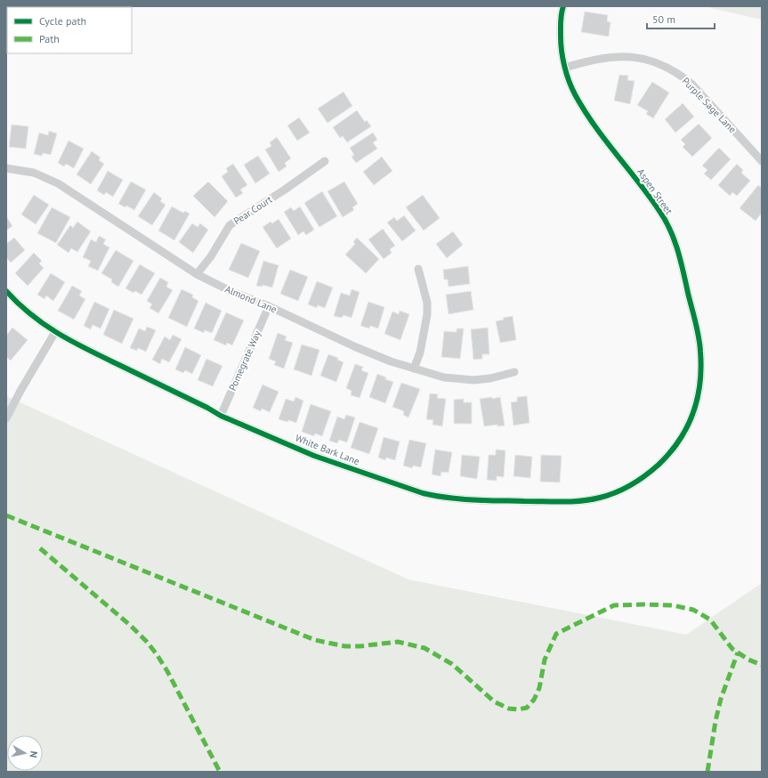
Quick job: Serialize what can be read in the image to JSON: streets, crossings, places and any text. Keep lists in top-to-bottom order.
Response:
{
  "streets": {
    "street": [
      "Purple Sage Lane",
      "Aspen Street",
      "Pear Court",
      "Almond Lane",
      "Pomegrate Way",
      "White Bark Lane"
    ]
  },
  "crossings": [
    ["Purple Sage Lane", "Aspen Street"],
    ["Aspen Street", "White Bark Lane"],
    ["Pear Court", "Almond Lane"],
    ["Almond Lane", "Pomegrate Way"],
    ["Pomegrate Way", "White Bark Lane"]
  ],
  "legend": ["Cycle path", "Path"],
  "scale_bar": "50 m",
  "north": "right"
}
